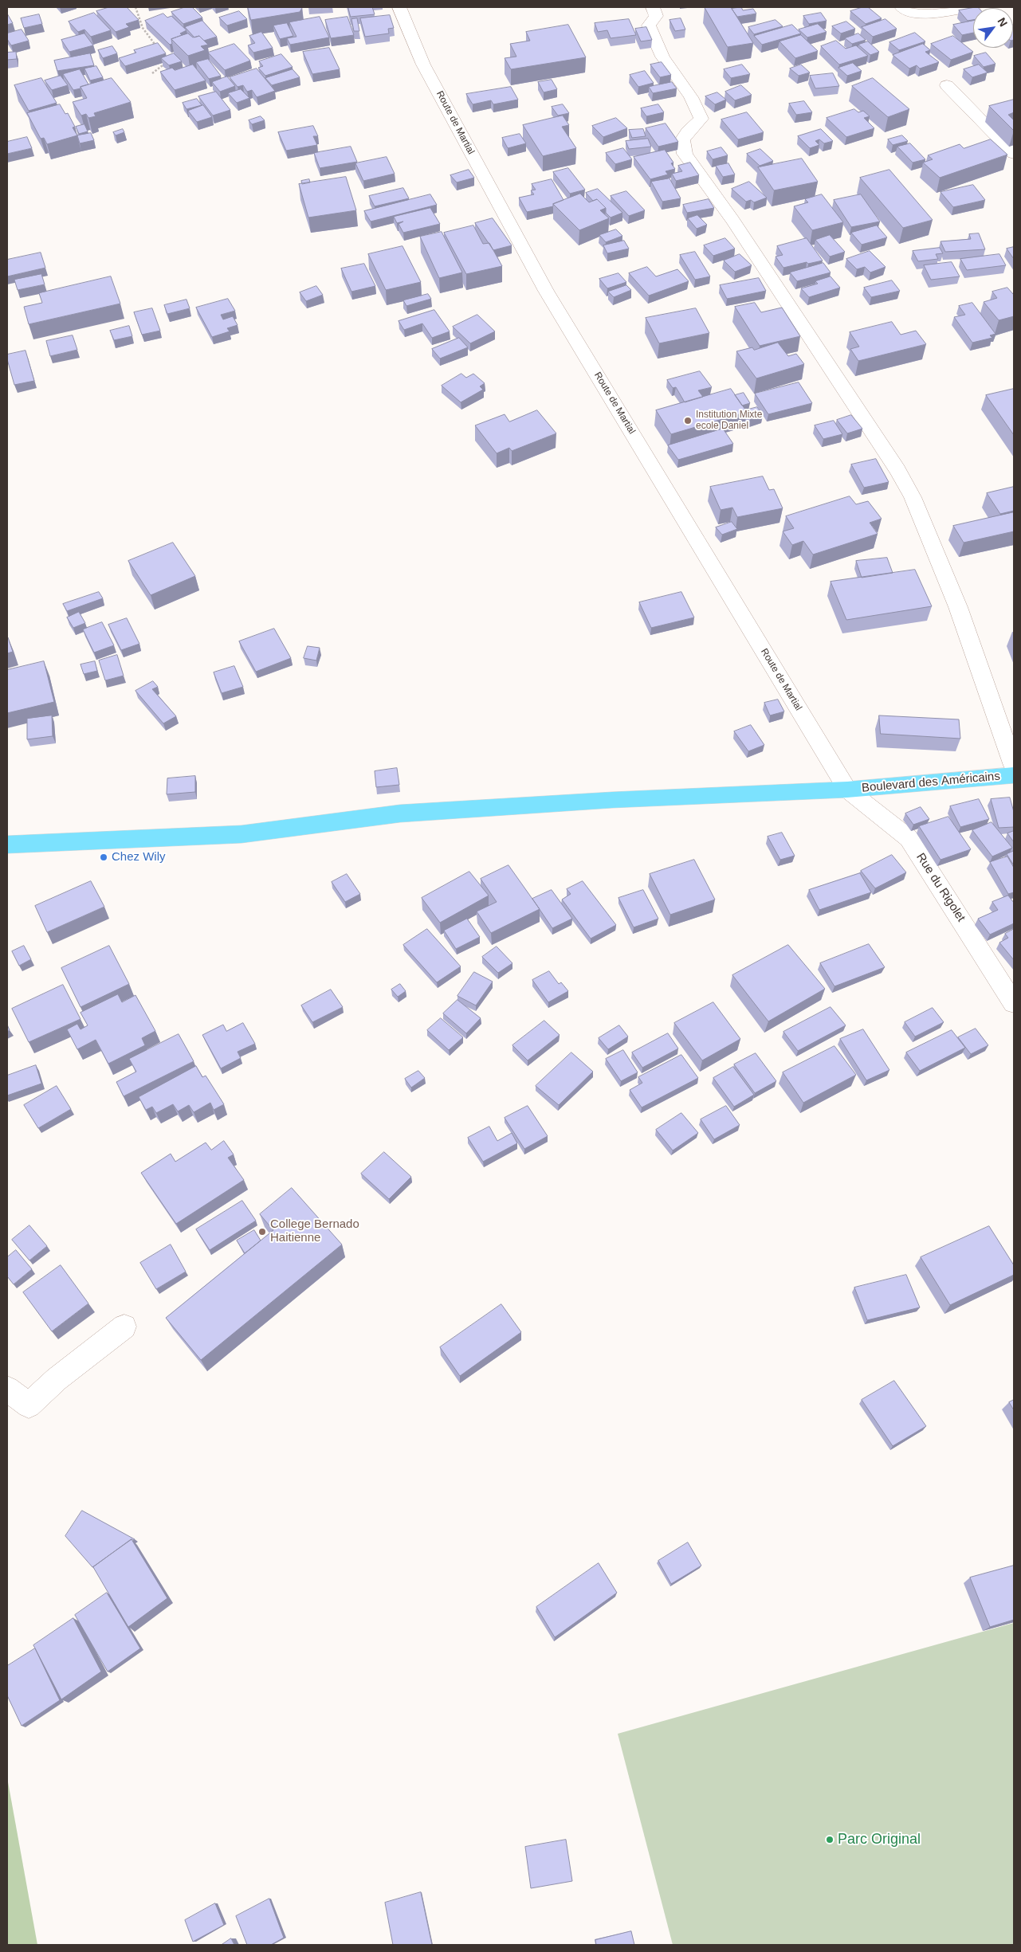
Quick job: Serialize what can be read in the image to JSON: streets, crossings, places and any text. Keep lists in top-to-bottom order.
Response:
{
  "streets": {
    "main road": ["Boulevard des Américains"],
    "street": ["Route de Martial", "Rue du Rigolet"]
  },
  "crossings": [
    ["Route de Martial", "Boulevard des Américains"],
    ["Route de Martial", "Rue du Rigolet"],
    ["Boulevard des Américains", "Rue du Rigolet"]
  ],
  "places": [
    "Institution Mixte ecole Daniel",
    "Chez Wily",
    "College Bernado Haitienne",
    "Parc Original"
  ],
  "north": "top right"
}
